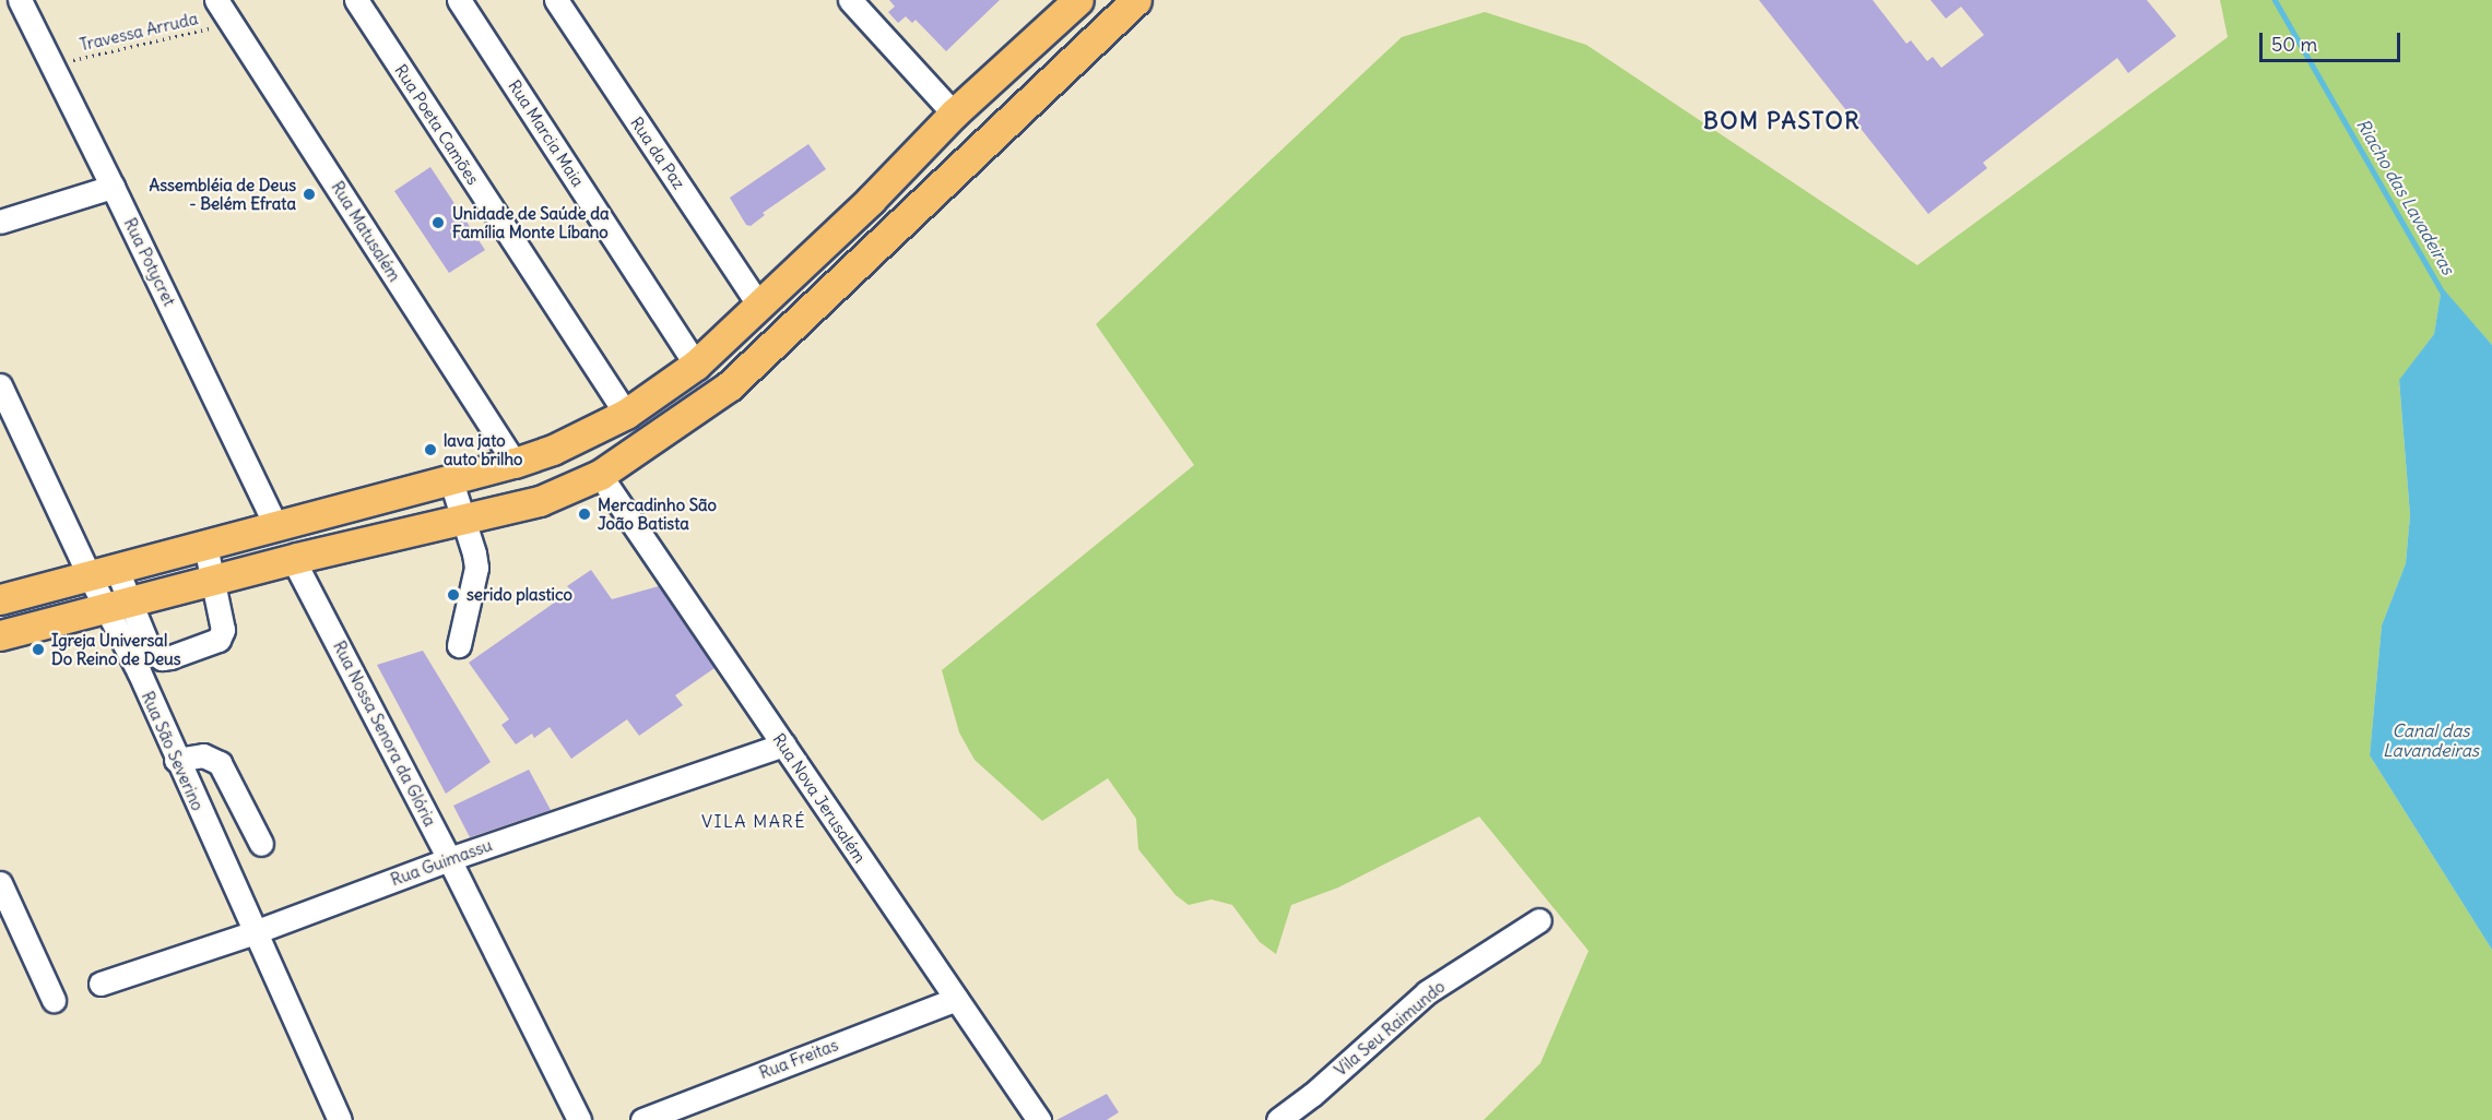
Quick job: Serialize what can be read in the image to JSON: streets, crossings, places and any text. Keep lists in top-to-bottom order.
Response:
{
  "streets": {
    "street": [
      "Rua Poeta Camões",
      "Rua Marcia Maia",
      "Rua da Paz",
      "Rua Matusalém",
      "Rua Potycret",
      "Rua Nossa Senora da Glória",
      "Rua São Severino",
      "Rua Nova Jerusalém",
      "Rua Guimassu",
      "Vila Seu Raimundo",
      "Rua Freitas"
    ],
    "path": ["Travessa Arruda"]
  },
  "crossings": [
    ["Travessa Arruda", "Rua Matusalém"],
    ["Travessa Arruda", "Rua Potycret"],
    ["Rua Nossa Senora da Glória", "Rua Guimassu"],
    ["Rua São Severino", "Rua Guimassu"],
    ["Rua Nova Jerusalém", "Rua Guimassu"],
    ["Rua Nova Jerusalém", "Rua Freitas"]
  ],
  "districts": ["BOM PASTOR", "VILA MARÉ"],
  "water": ["Riacho das Lavadeiras", "Canal das Lavandeiras"],
  "places": [
    "Assembléia de Deus - Belém Efrata",
    "Unidade de Saúde da Família Monte Líbano",
    "lava jato auto brilho",
    "Mercadinho São João Batista",
    "serido plastico",
    "Igreja Universal Do Reino de Deus"
  ],
  "scale_bar": "50 m"
}
